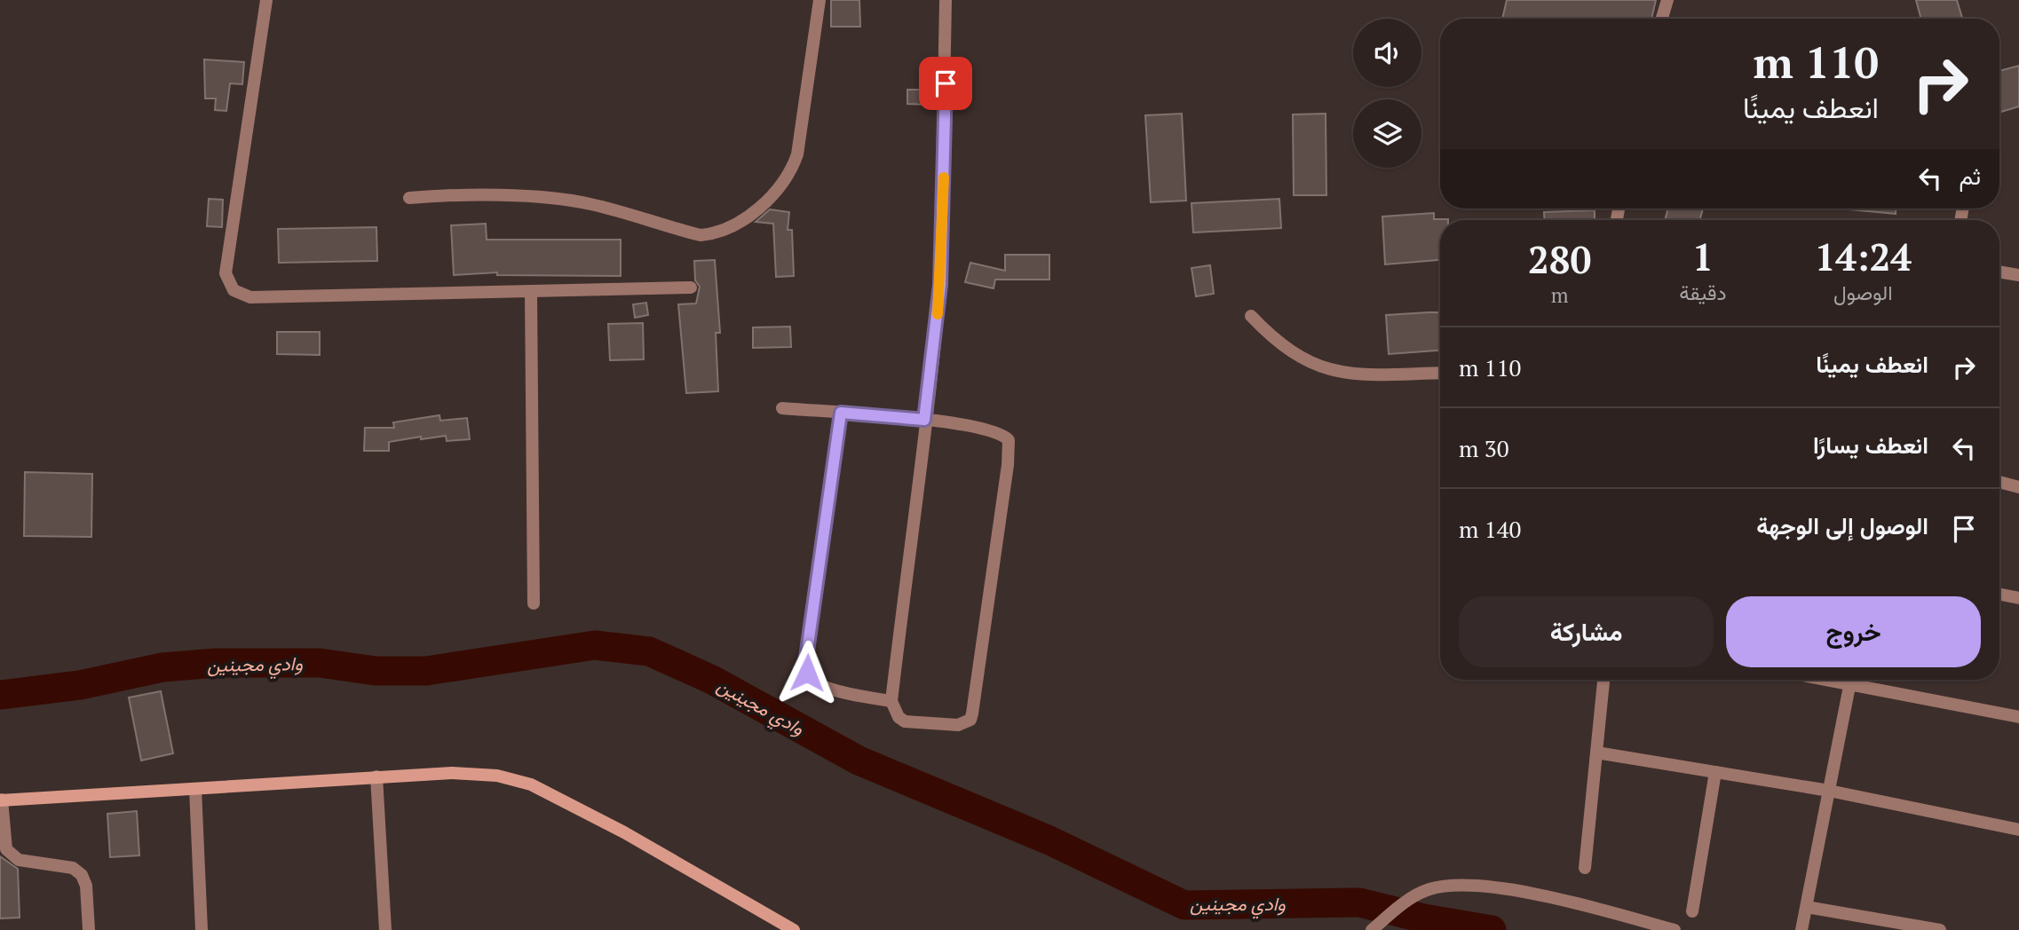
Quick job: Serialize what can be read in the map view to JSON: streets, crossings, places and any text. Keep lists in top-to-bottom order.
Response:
{
  "water": ["وادي مجينين"],
  "page": {
    "turn": ["110 m", "انعطف يمينًا"],
    "then": "ثم",
    "eta": [
      "14:24",
      "الوصول",
      "1",
      "دقيقة",
      "280",
      "m"
    ],
    "list": [
      {
        "name": "انعطف يمينًا",
        "value": "110 m"
      },
      {
        "name": "انعطف يسارًا",
        "value": "30 m"
      },
      {
        "name": "الوصول إلى الوجهة",
        "value": "140 m"
      }
    ],
    "buttons": ["خروج", "مشاركة"]
  }
}
